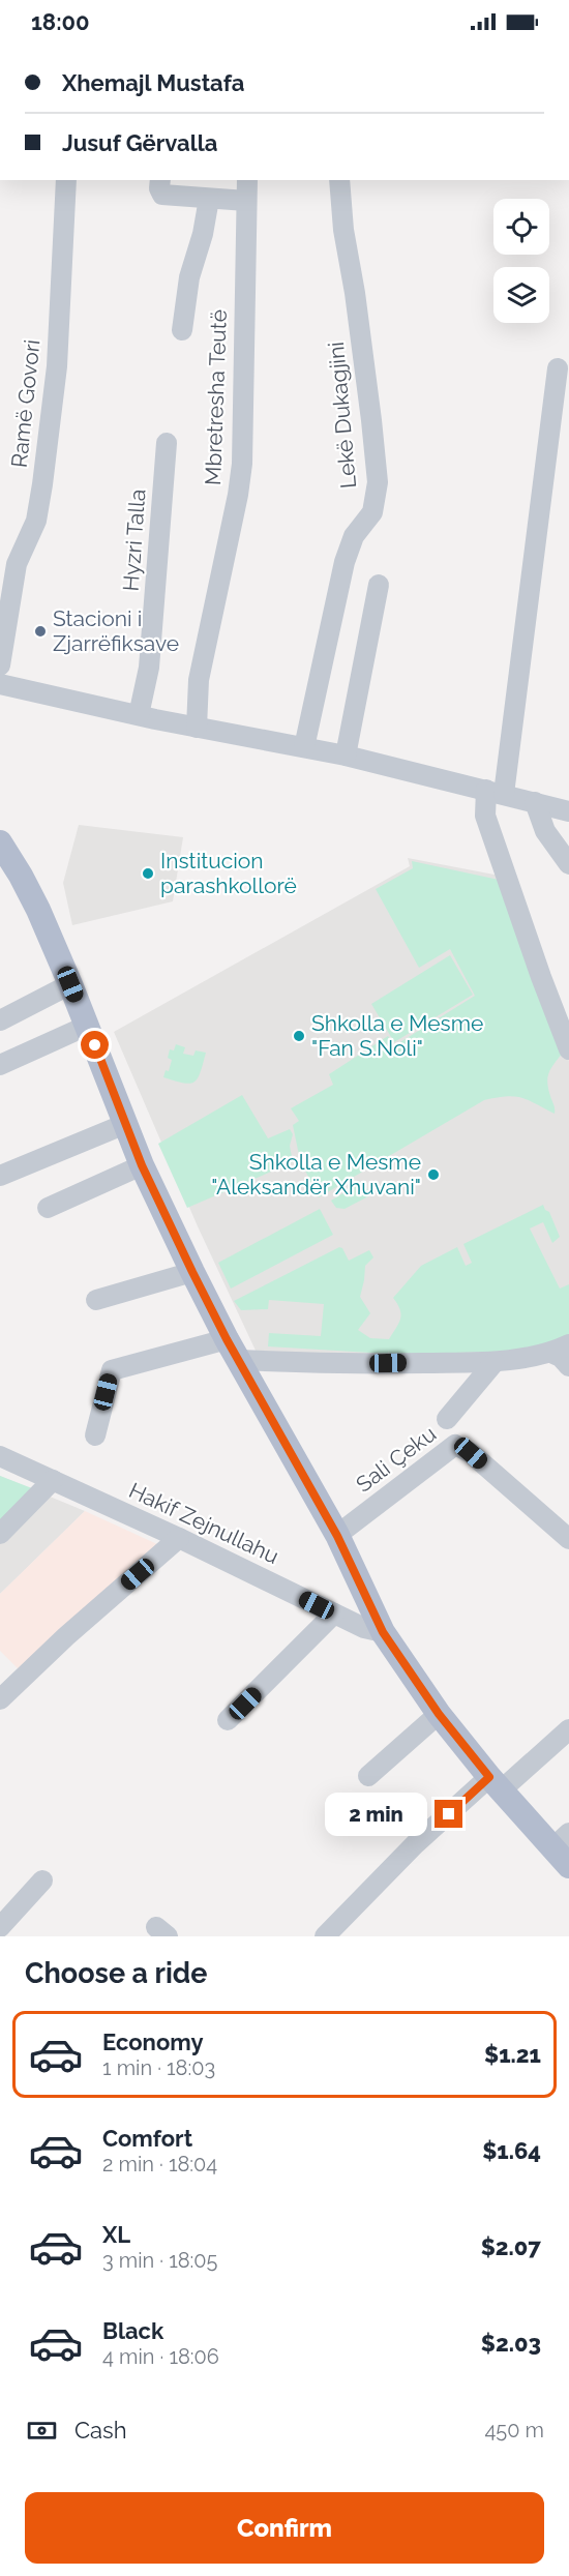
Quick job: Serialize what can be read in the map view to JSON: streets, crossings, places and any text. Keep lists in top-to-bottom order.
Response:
{
  "streets": {
    "street": [
      "Mbretresha Teutë",
      "Ramë Govori",
      "Lekë Dukagjini",
      "Hyzri Talla",
      "Sali Çeku",
      "Hakif Zejnullahu"
    ]
  },
  "places": [
    "Stacioni i Zjarrëfiksave",
    "Institucion parashkollorë",
    "Shkolla e Mesme \"Fan S.Noli\"",
    "Shkolla e Mesme \"Aleksandër Xhuvani\""
  ],
  "page": {
    "status": "18:00",
    "banner": ["Xhemajl Mustafa", "Jusuf Gërvalla"],
    "bubble": "2 min",
    "heading": "Choose a ride",
    "list": [
      {
        "name": "Economy",
        "note": "1 min · 18:03",
        "value": "$1.21"
      },
      {
        "name": "Comfort",
        "note": "2 min · 18:04",
        "value": "$1.64"
      },
      {
        "name": "XL",
        "note": "3 min · 18:05",
        "value": "$2.07"
      },
      {
        "name": "Black",
        "note": "4 min · 18:06",
        "value": "$2.03"
      }
    ],
    "pay": ["Cash", "450 m"],
    "buttons": "Confirm"
  }
}
